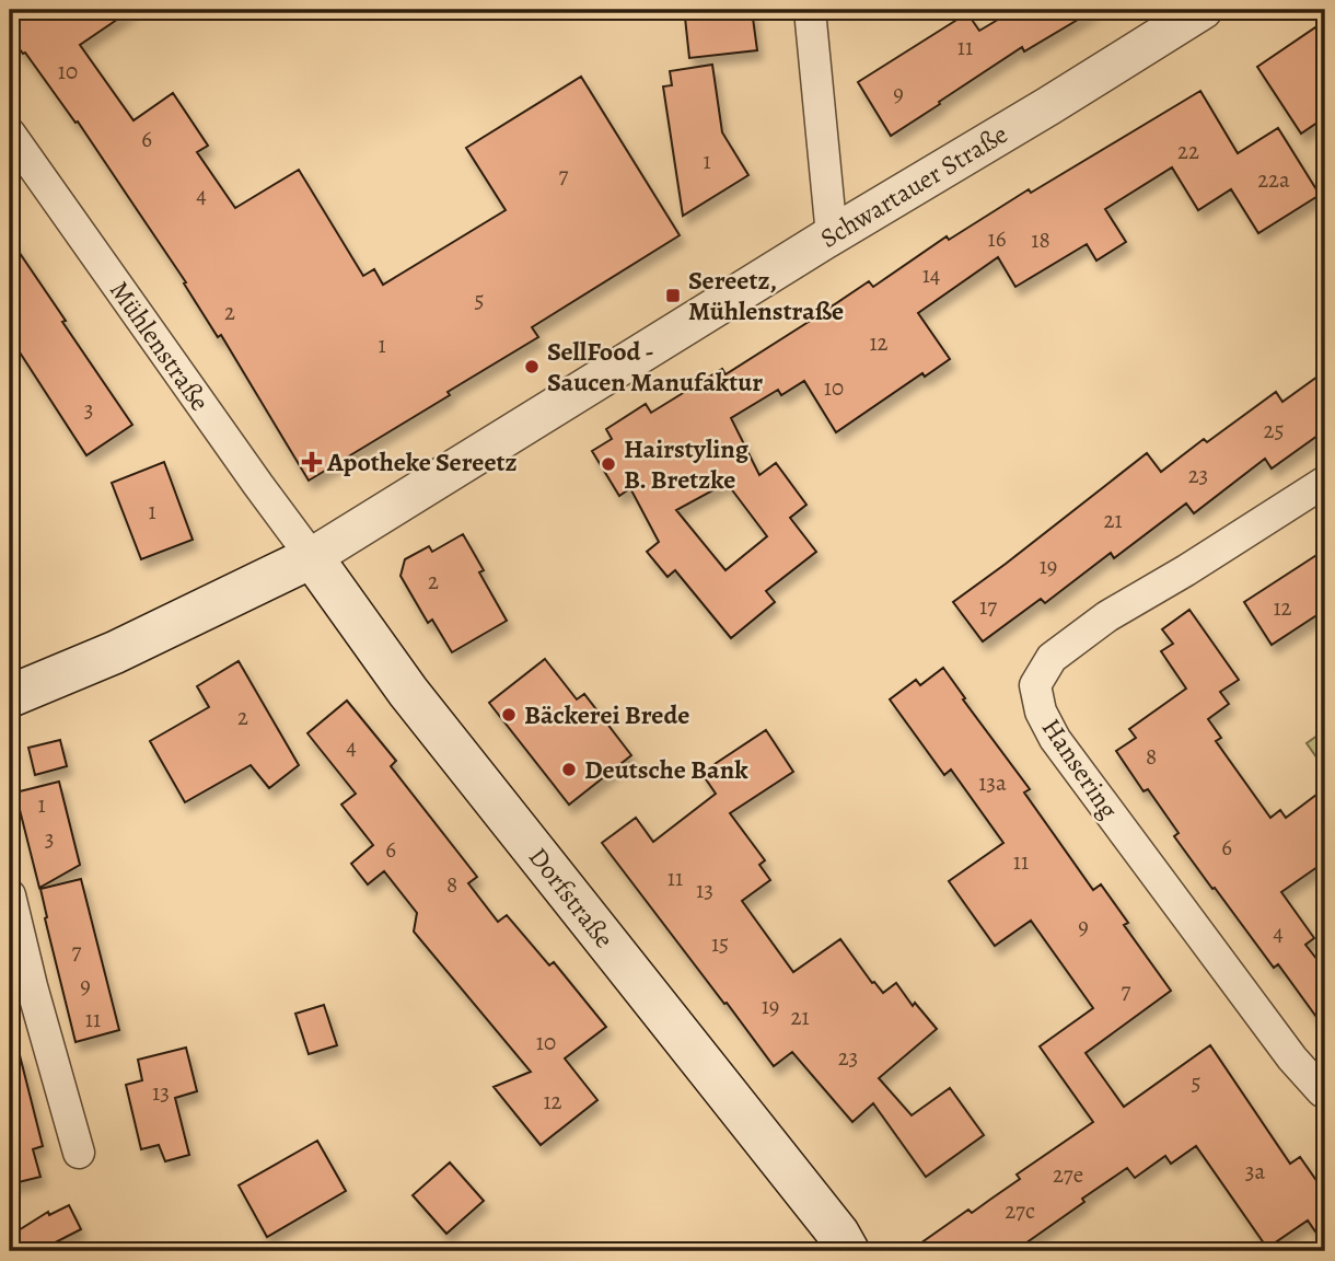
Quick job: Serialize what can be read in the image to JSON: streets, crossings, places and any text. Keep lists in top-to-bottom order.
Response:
{
  "streets": {
    "main road": ["Dorfstraße"],
    "street": ["Schwartauer Straße", "Mühlenstraße", "Hansering"]
  },
  "crossings": [
    ["Schwartauer Straße", "Mühlenstraße"],
    ["Schwartauer Straße", "Dorfstraße"],
    ["Mühlenstraße", "Dorfstraße"]
  ],
  "places": {
    "transit": ["Sereetz, Mühlenstraße"],
    "other": [
      "SellFood - Saucen Manufaktur",
      "Hairstyling B. Bretzke",
      "Bäckerei Brede",
      "Deutsche Bank"
    ],
    "health": ["Apotheke Sereetz"]
  },
  "house_numbers": [
    "11",
    "10",
    "9",
    "6",
    "22",
    "1",
    "7",
    "22a",
    "4",
    "16",
    "18",
    "14",
    "5",
    "2",
    "12",
    "1",
    "10",
    "3",
    "25",
    "23",
    "1",
    "21",
    "19",
    "2",
    "17",
    "12",
    "2",
    "4",
    "8",
    "13a",
    "1",
    "3",
    "6",
    "6",
    "11",
    "11",
    "8",
    "13",
    "9",
    "4",
    "15",
    "7",
    "9",
    "7",
    "19",
    "21",
    "11",
    "10",
    "23",
    "5",
    "13",
    "12",
    "3a",
    "27e",
    "27c"
  ]
}
